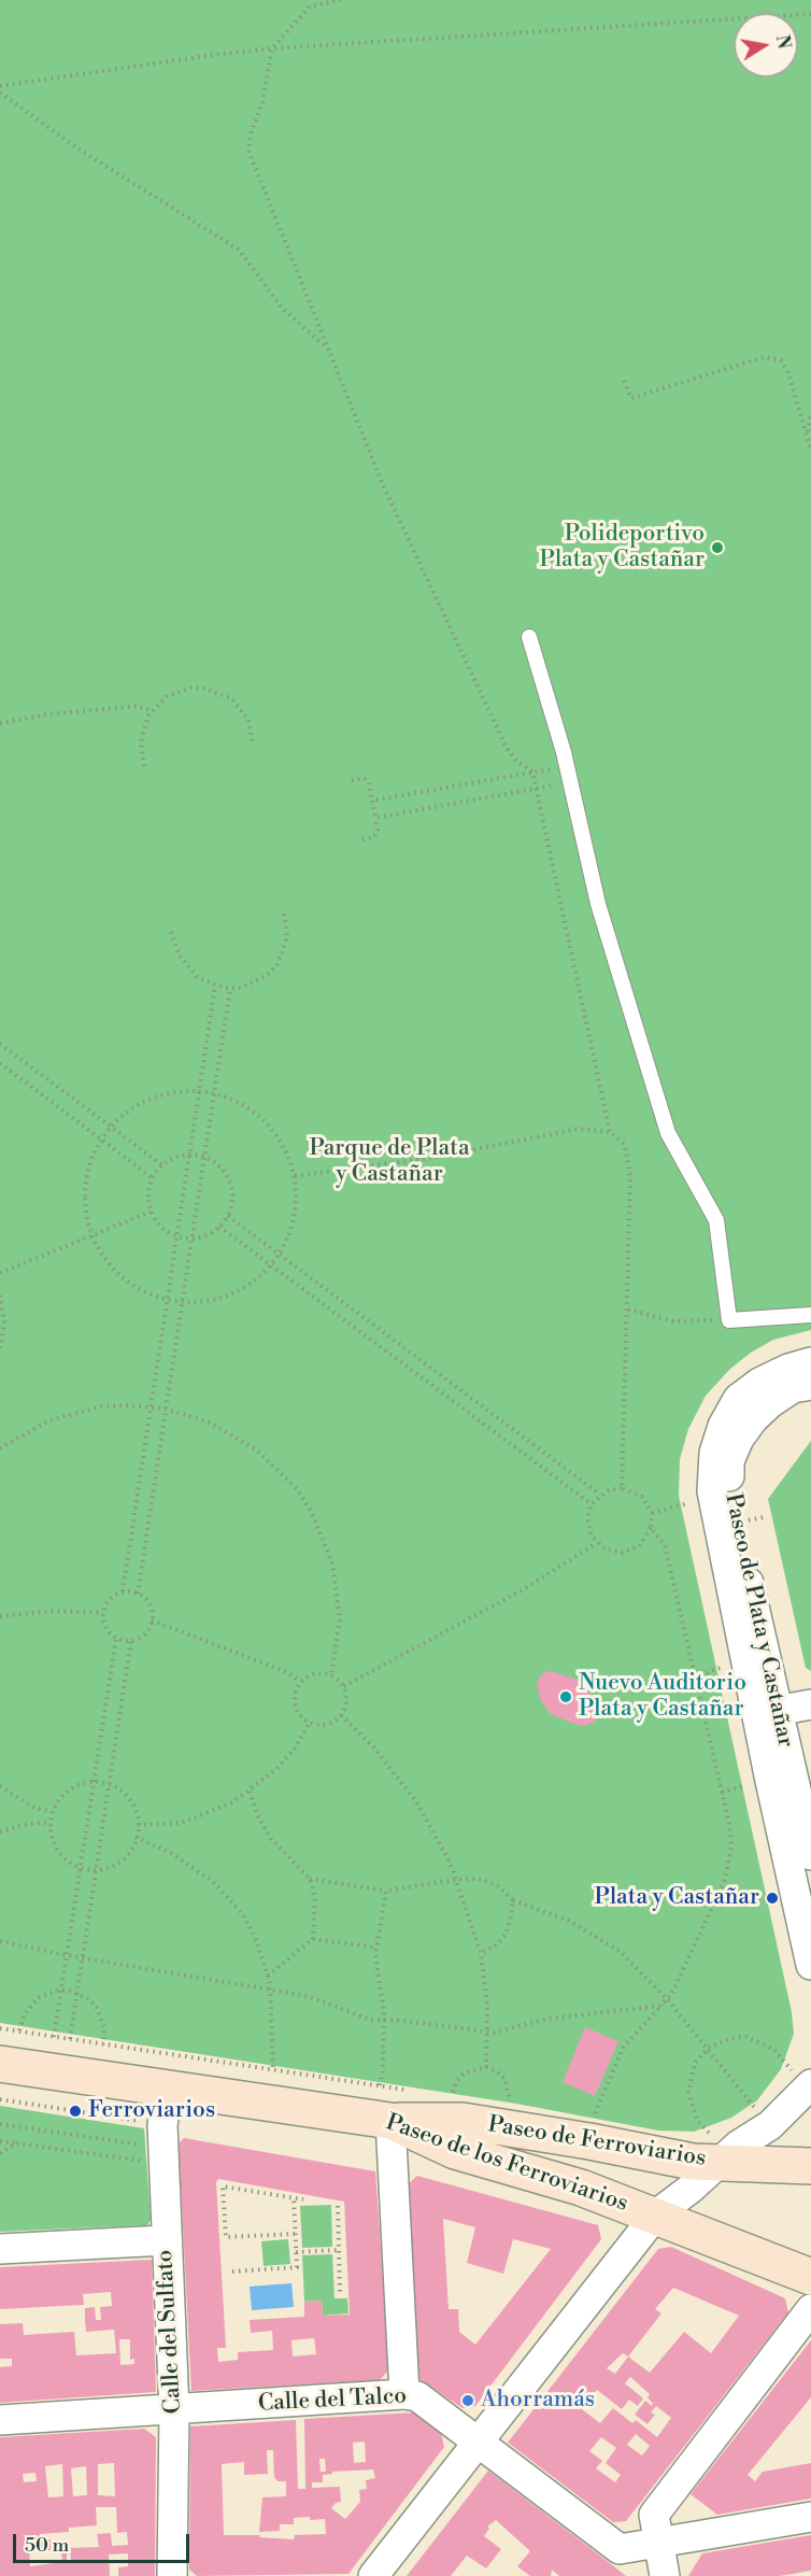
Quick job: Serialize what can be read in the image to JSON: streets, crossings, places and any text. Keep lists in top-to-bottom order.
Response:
{
  "streets": {
    "main road": ["Paseo de Ferroviarios", "Paseo de los Ferroviarios"],
    "street": ["Paseo de Plata y Castañar", "Calle del Sulfato", "Calle del Talco"]
  },
  "crossings": [
    ["Paseo de Ferroviarios", "Paseo de los Ferroviarios"],
    ["Paseo de Ferroviarios", "Calle del Talco"],
    ["Paseo de los Ferroviarios", "Calle del Sulfato"],
    ["Calle del Sulfato", "Calle del Talco"]
  ],
  "parks": ["Parque de Plata y Castañar"],
  "places": [
    "Polideportivo Plata y Castañar",
    "Nuevo Auditorio Plata y Castañar",
    "Plata y Castañar",
    "Ferroviarios",
    "Ahorramás"
  ],
  "scale_bar": "50 m",
  "north": "right"
}
